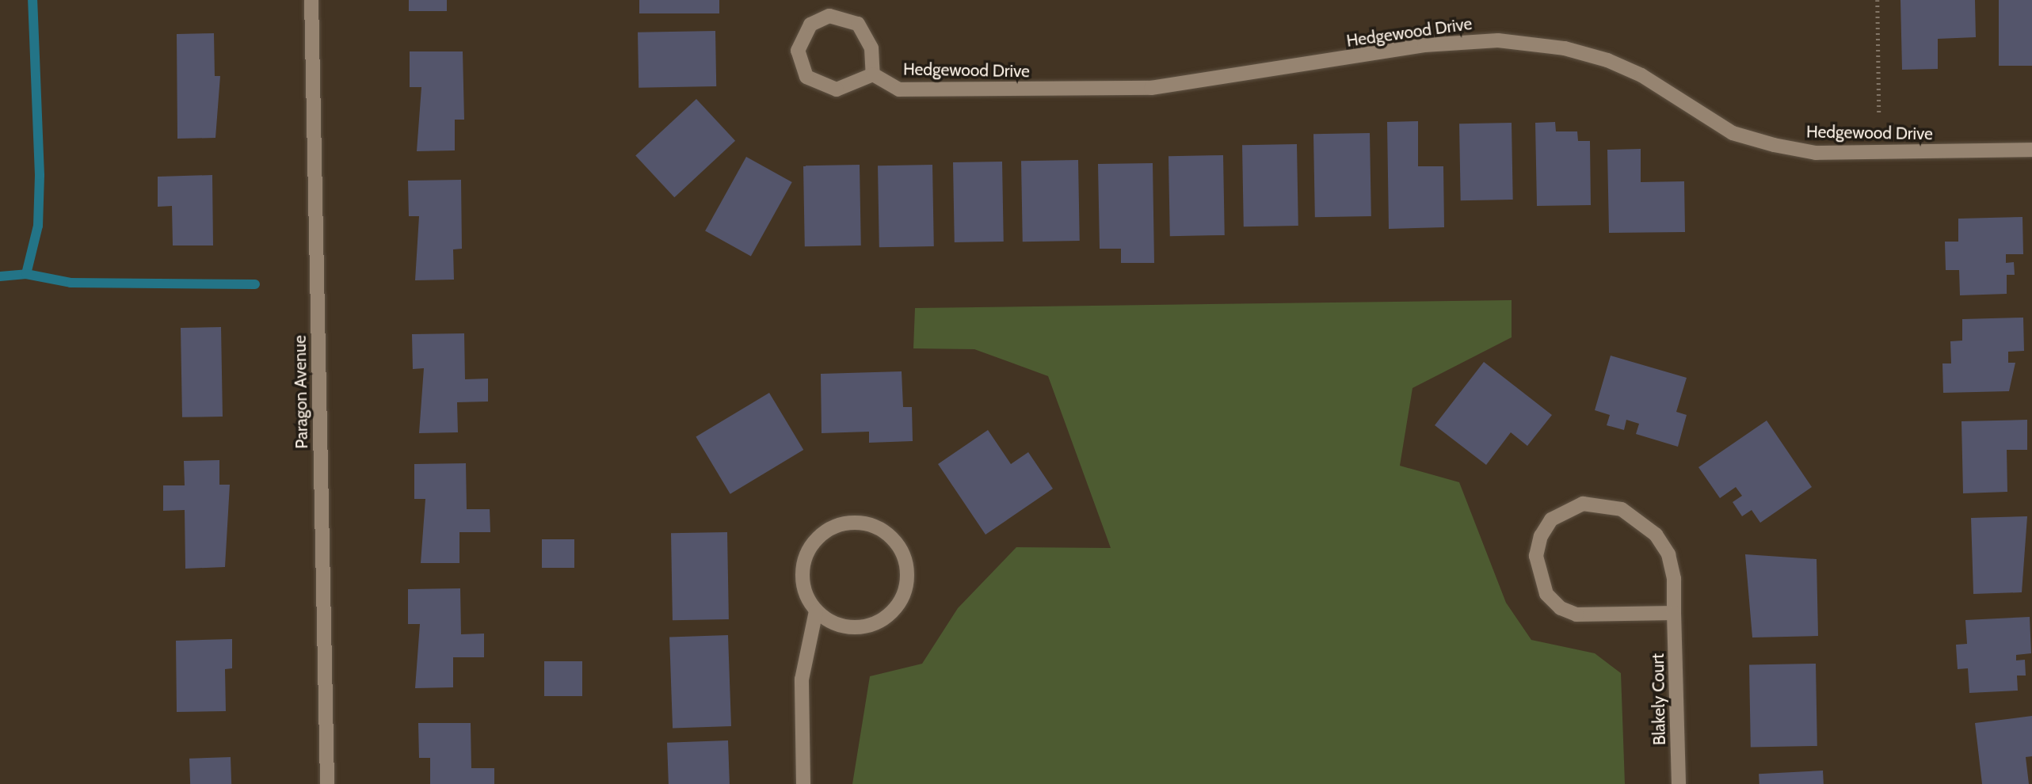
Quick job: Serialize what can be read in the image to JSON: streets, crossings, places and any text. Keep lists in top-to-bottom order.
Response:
{
  "streets": {
    "street": ["Hedgewood Drive", "Paragon Avenue", "Blakely Court"]
  }
}
